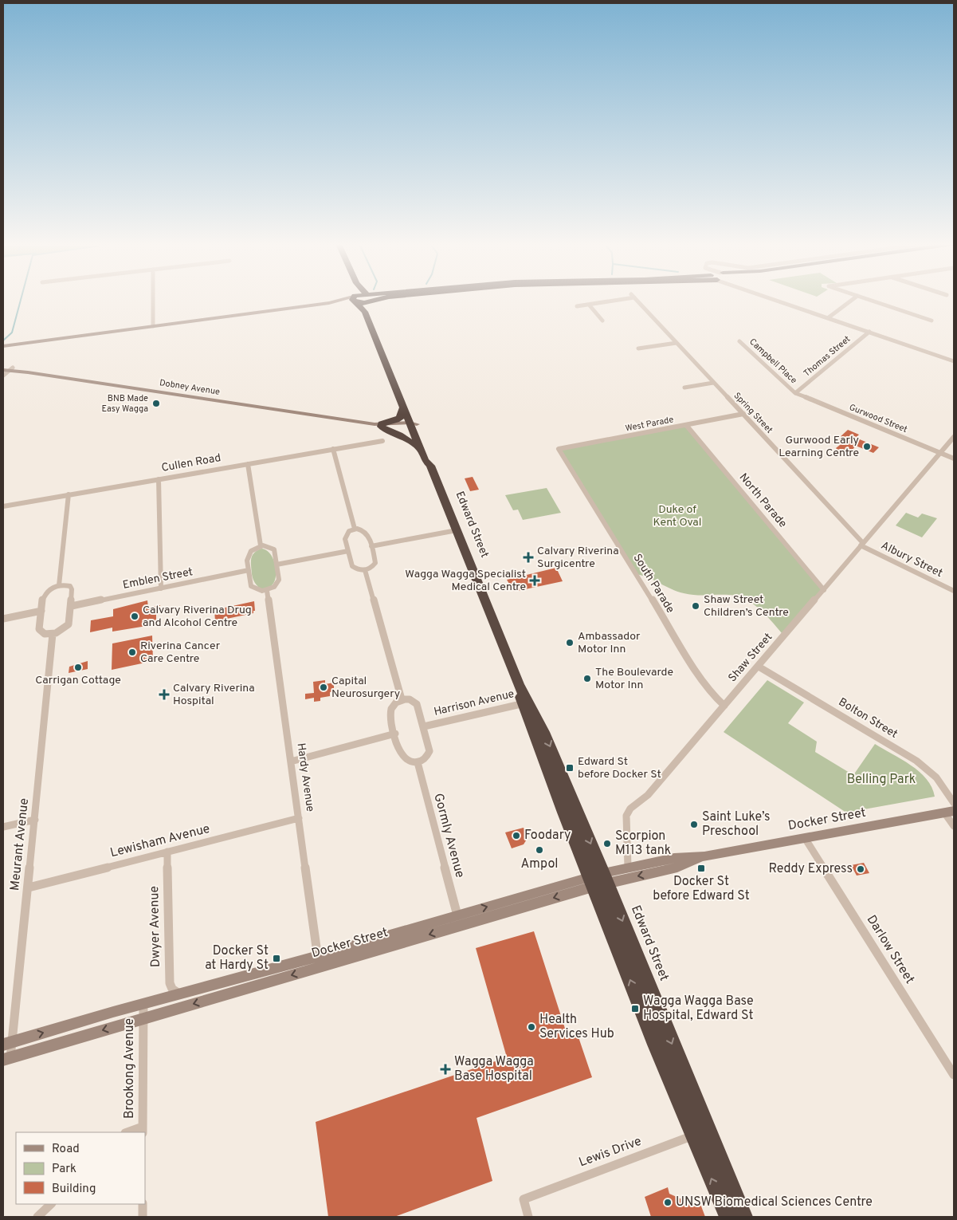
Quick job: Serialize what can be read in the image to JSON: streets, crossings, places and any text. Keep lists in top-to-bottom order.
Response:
{
  "streets": {
    "highway": ["Edward Street"],
    "main road": ["Dobney Avenue", "Docker Street"],
    "street": [
      "Thomas Street",
      "Campbell Place",
      "Spring Street",
      "Gurwood Street",
      "West Parade",
      "Cullen Road",
      "North Parade",
      "Albury Street",
      "Emblen Street",
      "South Parade",
      "Shaw Street",
      "Harrison Avenue",
      "Bolton Street",
      "Hardy Avenue",
      "Gormly Avenue",
      "Lewisham Avenue",
      "Meurant Avenue",
      "Dwyer Avenue",
      "Darlow Street",
      "Brookong Avenue",
      "Lewis Drive"
    ]
  },
  "crossings": [
    ["Thomas Street", "Campbell Place"],
    ["Thomas Street", "Gurwood Street"],
    ["Campbell Place", "Gurwood Street"],
    ["Dobney Avenue", "Edward Street"],
    ["Spring Street", "West Parade"],
    ["Spring Street", "Albury Street"],
    ["Spring Street", "Shaw Street"],
    ["Gurwood Street", "Shaw Street"],
    ["West Parade", "North Parade"],
    ["West Parade", "South Parade"],
    ["North Parade", "Shaw Street"],
    ["Edward Street", "Harrison Avenue"],
    ["Edward Street", "Docker Street"],
    ["Edward Street", "Lewis Drive"],
    ["Albury Street", "Shaw Street"],
    ["Emblen Street", "Hardy Avenue"],
    ["South Parade", "Shaw Street"],
    ["Shaw Street", "Bolton Street"],
    ["Shaw Street", "Docker Street"],
    ["Hardy Avenue", "Docker Street"],
    ["Hardy Avenue", "Lewisham Avenue"],
    ["Docker Street", "Gormly Avenue"],
    ["Docker Street", "Meurant Avenue"],
    ["Docker Street", "Dwyer Avenue"],
    ["Docker Street", "Darlow Street"],
    ["Docker Street", "Brookong Avenue"],
    ["Lewisham Avenue", "Meurant Avenue"],
    ["Lewisham Avenue", "Dwyer Avenue"]
  ],
  "parks": ["Duke of Kent Oval", "Belling Park"],
  "places": {
    "other": [
      "BNB Made Easy Wagga",
      "Gurwood Early Learning Centre",
      "Shaw Street Children’s Centre",
      "Calvary Riverina Drug and Alcohol Centre",
      "Ambassador Motor Inn",
      "Riverina Cancer Care Centre",
      "Carrigan Cottage",
      "The Boulevarde Motor Inn",
      "Capital Neurosurgery",
      "Saint Luke’s Preschool",
      "Foodary",
      "Scorpion M113 tank",
      "Ampol",
      "Reddy Express",
      "Health Services Hub",
      "UNSW Biomedical Sciences Centre"
    ],
    "health": [
      "Calvary Riverina Surgicentre",
      "Wagga Wagga Specialist Medical Centre",
      "Calvary Riverina Hospital",
      "Wagga Wagga Base Hospital"
    ],
    "transit": [
      "Edward St before Docker St",
      "Docker St before Edward St",
      "Docker St at Hardy St",
      "Wagga Wagga Base Hospital, Edward St"
    ]
  },
  "legend": ["Road", "Park", "Building"]
}
